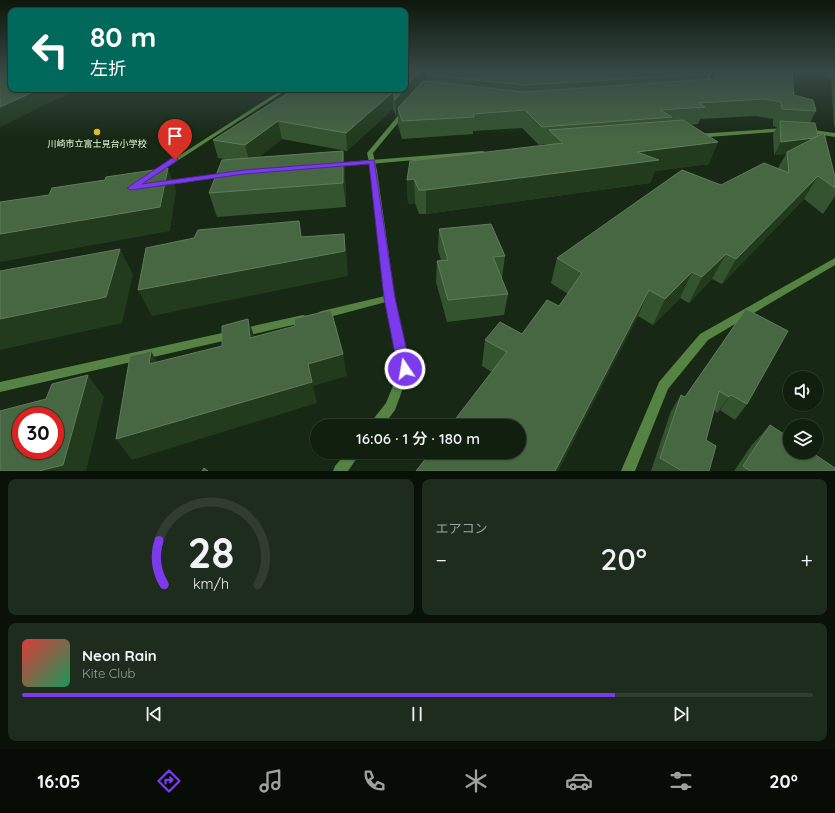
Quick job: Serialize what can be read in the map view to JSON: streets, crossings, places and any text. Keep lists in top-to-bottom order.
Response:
{
  "places": ["川崎市立富士見台小学校"],
  "page": {
    "turn": ["80 m", "左折"],
    "limit": "30",
    "trip": "16:06 · 1 分 · 180 m",
    "tile": "エアコン",
    "heat": ["−", "20°", "+"],
    "song": ["Neon Rain", "Kite Club"],
    "tabs": ["16:05", "20°"],
    "gauge": ["28", "km/h"]
  }
}
